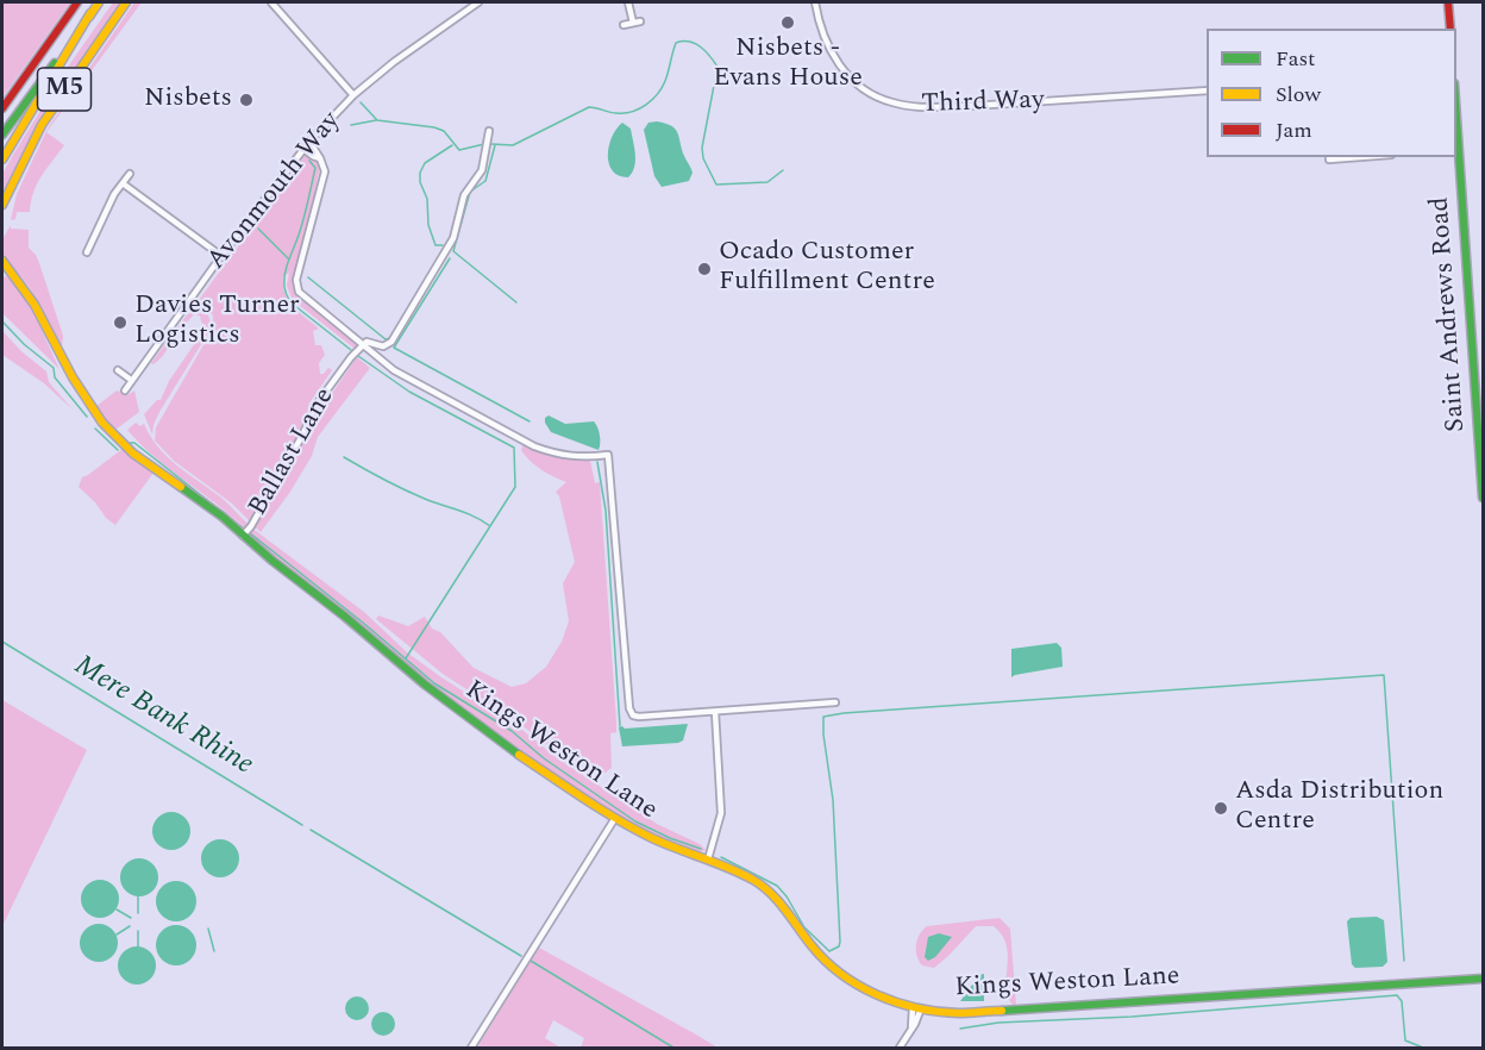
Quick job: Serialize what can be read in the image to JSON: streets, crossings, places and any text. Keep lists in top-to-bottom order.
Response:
{
  "streets": {
    "main road": ["M5", "Saint Andrews Road", "Kings Weston Lane"],
    "street": ["Third Way", "Avonmouth Way", "Ballast Lane"]
  },
  "crossings": [
    ["Ballast Lane", "Kings Weston Lane"]
  ],
  "water": ["Mere Bank Rhine"],
  "places": [
    "Nisbets - Evans House",
    "Nisbets",
    "Ocado Customer Fulfillment Centre",
    "Davies Turner Logistics",
    "Asda Distribution Centre"
  ],
  "legend": ["Fast", "Slow", "Jam"]
}
